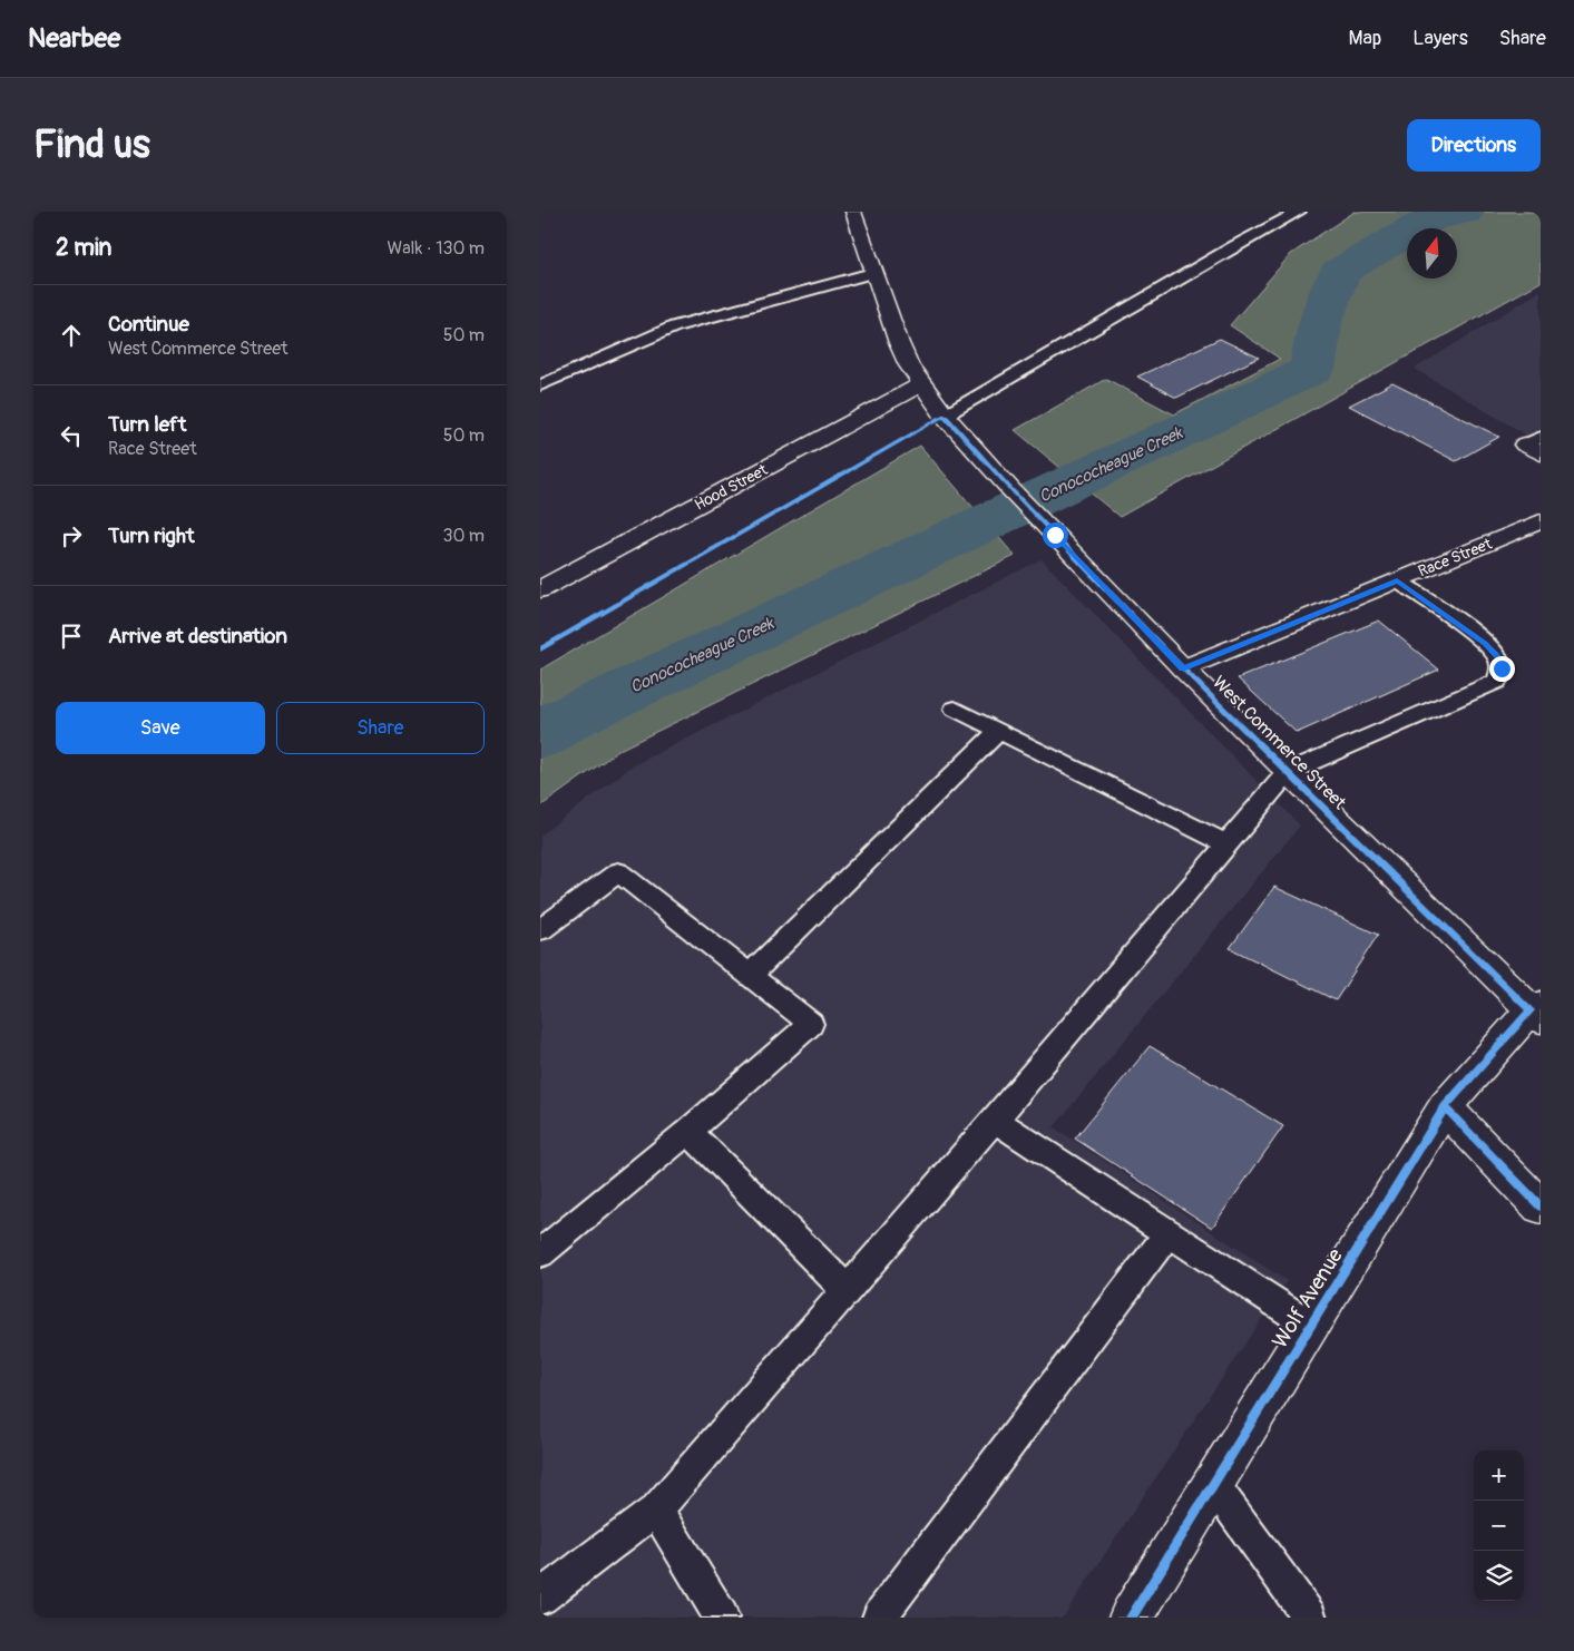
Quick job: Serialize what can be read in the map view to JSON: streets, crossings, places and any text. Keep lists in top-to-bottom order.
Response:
{
  "streets": {
    "street": [
      "Hood Street",
      "Race Street",
      "West Commerce Street",
      "Wolf Avenue"
    ]
  },
  "crossings": [
    ["Hood Street", "West Commerce Street"],
    ["Race Street", "West Commerce Street"],
    ["West Commerce Street", "Wolf Avenue"]
  ],
  "water": ["Conococheague Creek"],
  "north": "top",
  "page": {
    "header": "Nearbee",
    "nav": ["Map", "Layers", "Share"],
    "buttons": [
      "Directions",
      ["Save", "Share"]
    ],
    "title": "Find us",
    "heading": ["2 min", "Walk · 130 m"],
    "list": [
      ["Continue", "West Commerce Street", "50 m"],
      ["Turn left", "Race Street", "50 m"],
      ["Turn right", "30 m"],
      "Arrive at destination"
    ],
    "map_buttons": ["+", "−"]
  }
}
